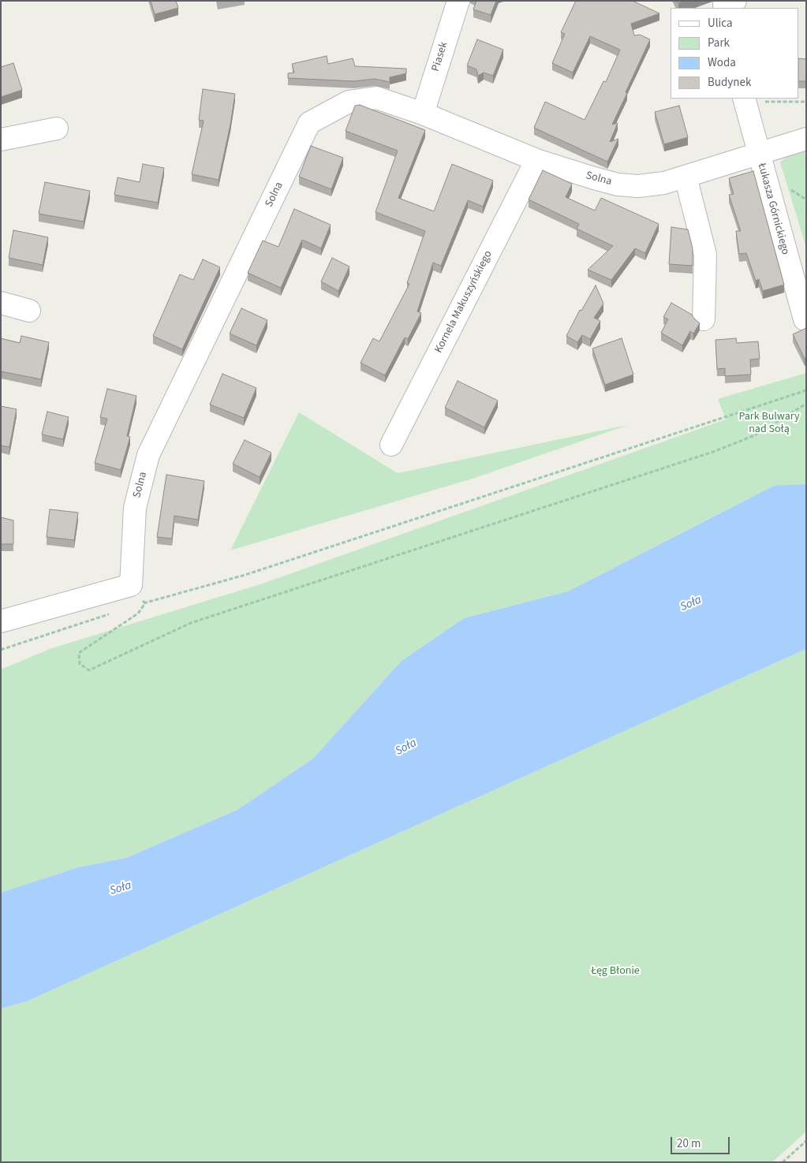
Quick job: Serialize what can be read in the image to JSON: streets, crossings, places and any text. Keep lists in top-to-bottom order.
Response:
{
  "streets": {
    "street": [
      "Piasek",
      "Solna",
      "Łukasza Górnickiego",
      "Kornela Makuszyńskiego"
    ]
  },
  "crossings": [
    ["Piasek", "Solna"],
    ["Solna", "Łukasza Górnickiego"],
    ["Solna", "Kornela Makuszyńskiego"]
  ],
  "water": ["Soła"],
  "parks": ["Park Bulwary nad Sołą", "Łęg Błonie"],
  "legend": [
    "Ulica",
    "Park",
    "Woda",
    "Budynek"
  ],
  "scale_bar": "20 m"
}
